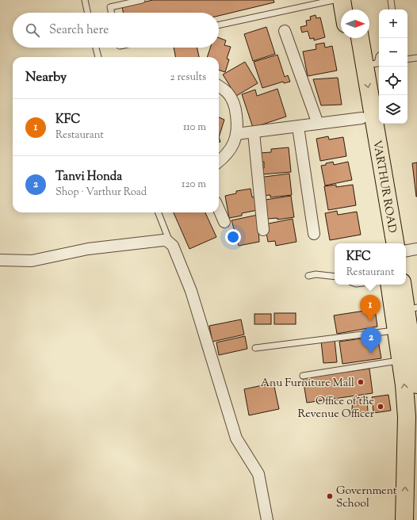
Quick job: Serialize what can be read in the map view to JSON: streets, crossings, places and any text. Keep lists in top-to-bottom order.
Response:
{
  "streets": {
    "main road": ["VARTHUR ROAD"]
  },
  "places": ["Anu Furniture Mall", "Office of the Revenue Officer", "Government School"],
  "north": "right",
  "page": {
    "map_buttons": ["+", "−"],
    "search": "Search here",
    "heading": ["Nearby", "2 results"],
    "list": [
      {
        "mark": "1",
        "name": "KFC",
        "note": "Restaurant",
        "value": "110 m"
      },
      {
        "mark": "2",
        "name": "Tanvi Honda",
        "note": "Shop · Varthur Road",
        "value": "120 m"
      }
    ],
    "popup": ["KFC", "Restaurant"],
    "pins": ["1", "2"]
  }
}
